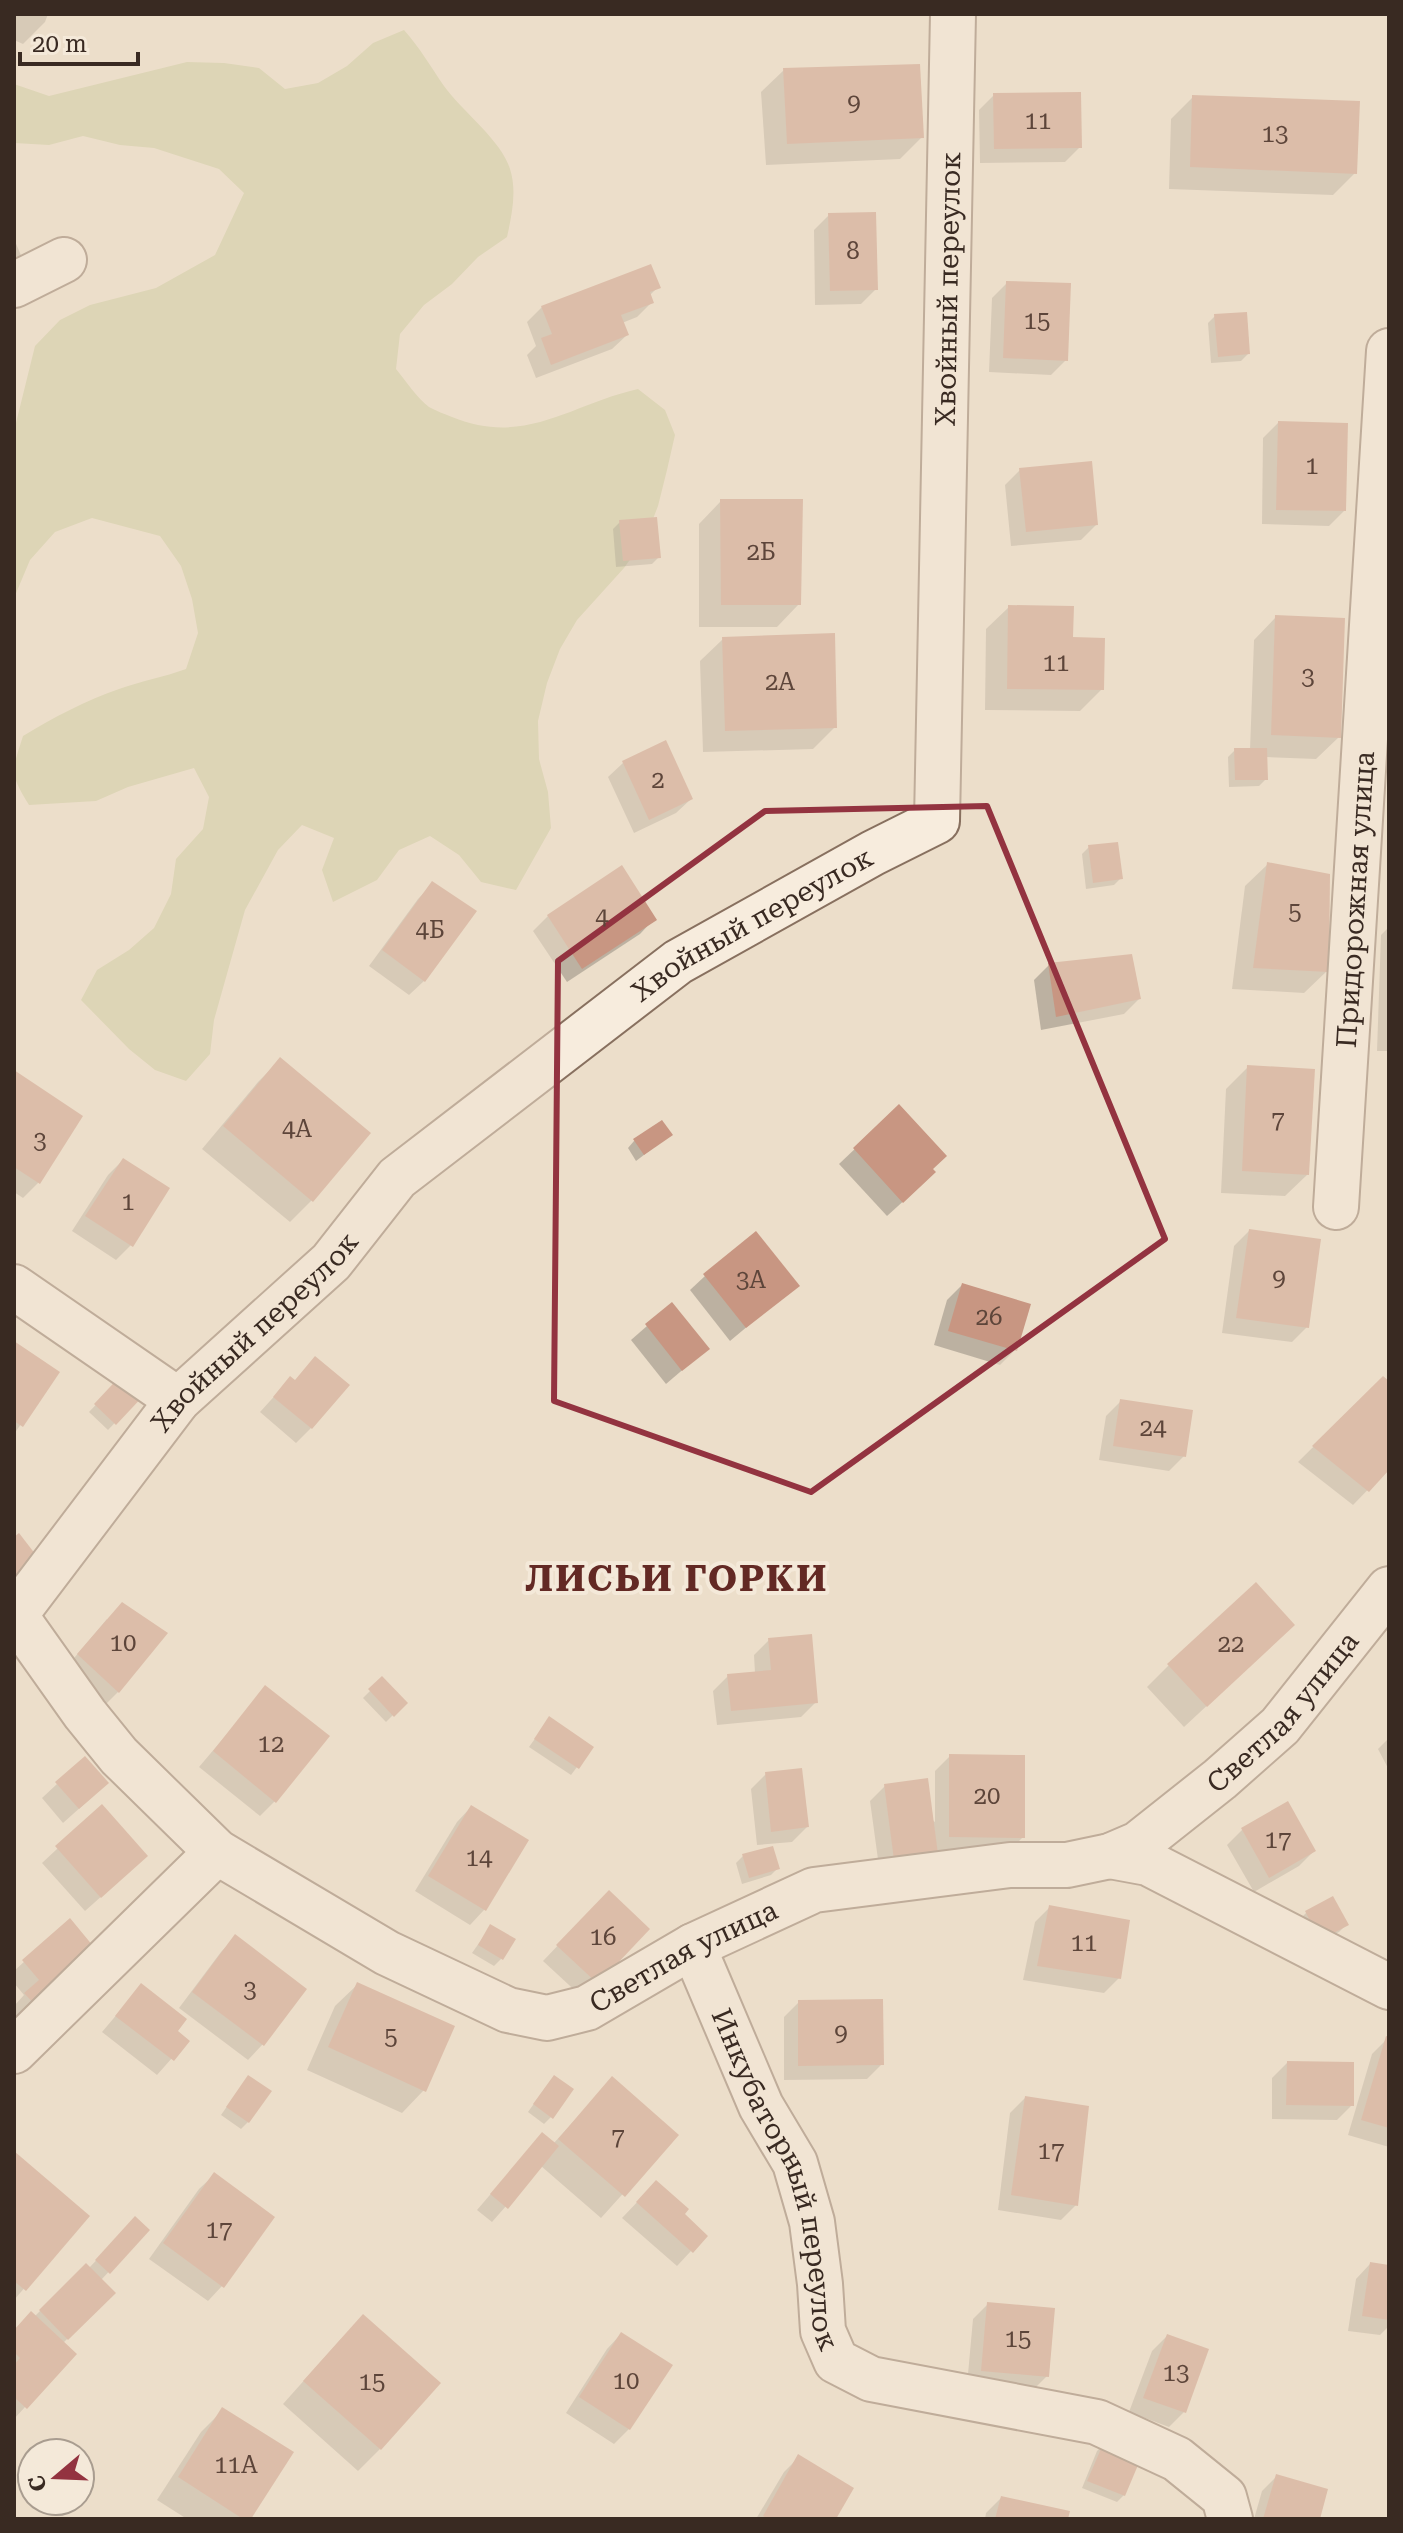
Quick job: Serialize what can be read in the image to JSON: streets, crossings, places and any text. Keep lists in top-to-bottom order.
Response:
{
  "streets": {
    "street": [
      "Хвойный переулок",
      "Придорожная улица",
      "Светлая улица",
      "Инкубаторный переулок"
    ]
  },
  "crossings": [
    ["Хвойный переулок", "Светлая улица"],
    ["Светлая улица", "Инкубаторный переулок"]
  ],
  "districts": ["ЛИСЬИ ГОРКИ"],
  "house_numbers": [
    "9",
    "11",
    "13",
    "8",
    "15",
    "1",
    "2Б",
    "11",
    "3",
    "2А",
    "2",
    "5",
    "4",
    "4Б",
    "7",
    "4А",
    "3",
    "1",
    "9",
    "3А",
    "26",
    "24",
    "10",
    "22",
    "12",
    "20",
    "17",
    "14",
    "16",
    "11",
    "3",
    "9",
    "5",
    "7",
    "17",
    "17",
    "15",
    "13",
    "10",
    "15",
    "11А"
  ],
  "scale_bar": "20 m",
  "north": "left"
}
